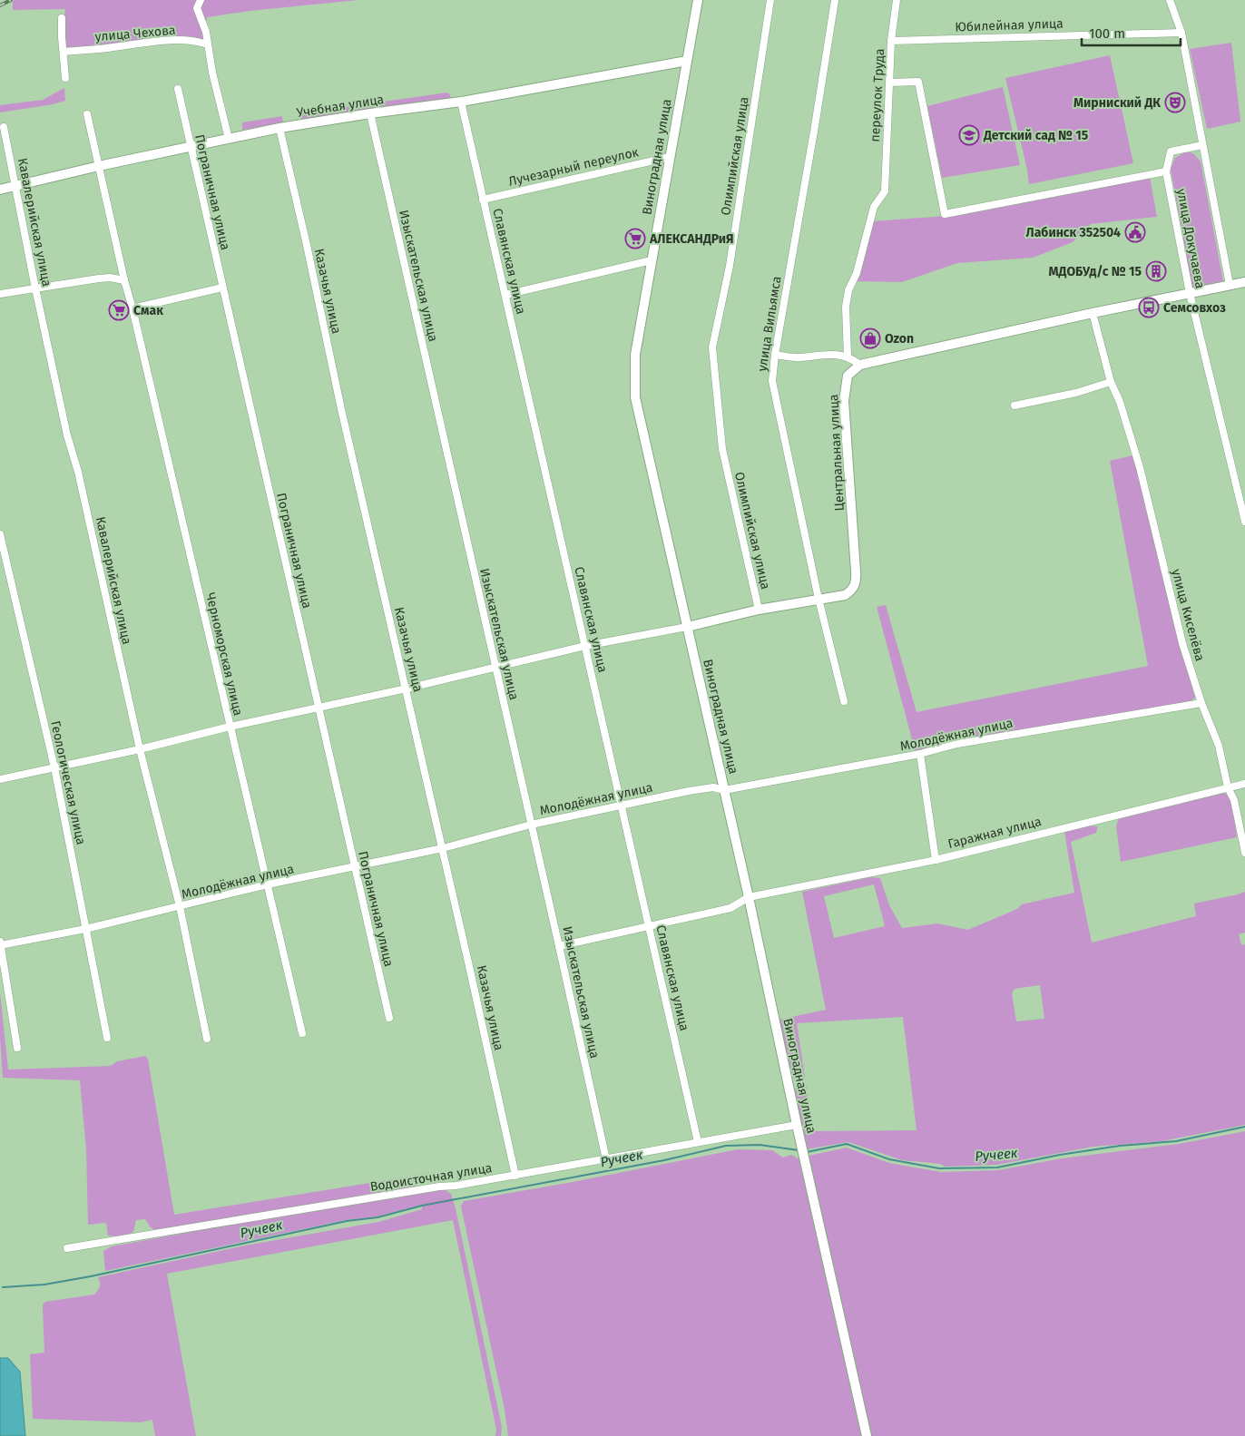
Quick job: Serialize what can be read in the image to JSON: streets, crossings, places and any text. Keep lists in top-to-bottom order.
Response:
{
  "streets": {
    "street": [
      "Юбилейная улица",
      "улица Чехова",
      "переулок Труда",
      "Учебная улица",
      "Олимпийская улица",
      "Виноградная улица",
      "Лучезарный переулок",
      "Пограничная улица",
      "Кавалерийская улица",
      "улица Докучаева",
      "Славянская улица",
      "Изыскательская улица",
      "Казачья улица",
      "улица Вильямса",
      "Центральная улица",
      "улица Киселёва",
      "Черноморская улица",
      "Молодёжная улица",
      "Геологическая улица",
      "Гаражная улица",
      "Водоисточная улица"
    ]
  },
  "crossings": [
    ["Юбилейная улица", "переулок Труда"],
    ["Учебная улица", "Виноградная улица"],
    ["Учебная улица", "Пограничная улица"],
    ["Учебная улица", "Кавалерийская улица"],
    ["Учебная улица", "Славянская улица"],
    ["Учебная улица", "Изыскательская улица"],
    ["Учебная улица", "Казачья улица"],
    ["Учебная улица", "Черноморская улица"],
    ["Олимпийская улица", "Центральная улица"],
    ["Виноградная улица", "Лучезарный переулок"],
    ["Виноградная улица", "Центральная улица"],
    ["Виноградная улица", "Молодёжная улица"],
    ["Виноградная улица", "Гаражная улица"],
    ["Виноградная улица", "Водоисточная улица"],
    ["Лучезарный переулок", "Славянская улица"],
    ["Пограничная улица", "Молодёжная улица"],
    ["Кавалерийская улица", "Молодёжная улица"],
    ["Славянская улица", "Молодёжная улица"],
    ["Славянская улица", "Гаражная улица"],
    ["Славянская улица", "Водоисточная улица"],
    ["Изыскательская улица", "Молодёжная улица"],
    ["Изыскательская улица", "Гаражная улица"],
    ["Изыскательская улица", "Водоисточная улица"],
    ["Казачья улица", "Молодёжная улица"],
    ["Казачья улица", "Водоисточная улица"],
    ["улица Вильямса", "Центральная улица"],
    ["улица Киселёва", "Молодёжная улица"],
    ["улица Киселёва", "Гаражная улица"],
    ["Черноморская улица", "Молодёжная улица"],
    ["Молодёжная улица", "Геологическая улица"]
  ],
  "water": ["Ручеек"],
  "places": {
    "theatre": ["Мирниский ДК"],
    "school or university": ["Детский сад № 15"],
    "public building": ["Лабинск 352504"],
    "supermarket": ["АЛЕКСАНДРиЯ", "Смак"],
    "building": ["МДОБУд/с № 15"],
    "bus stop": ["Семсовхоз"],
    "shop": ["Ozon"]
  },
  "scale_bar": "100 m"
}
